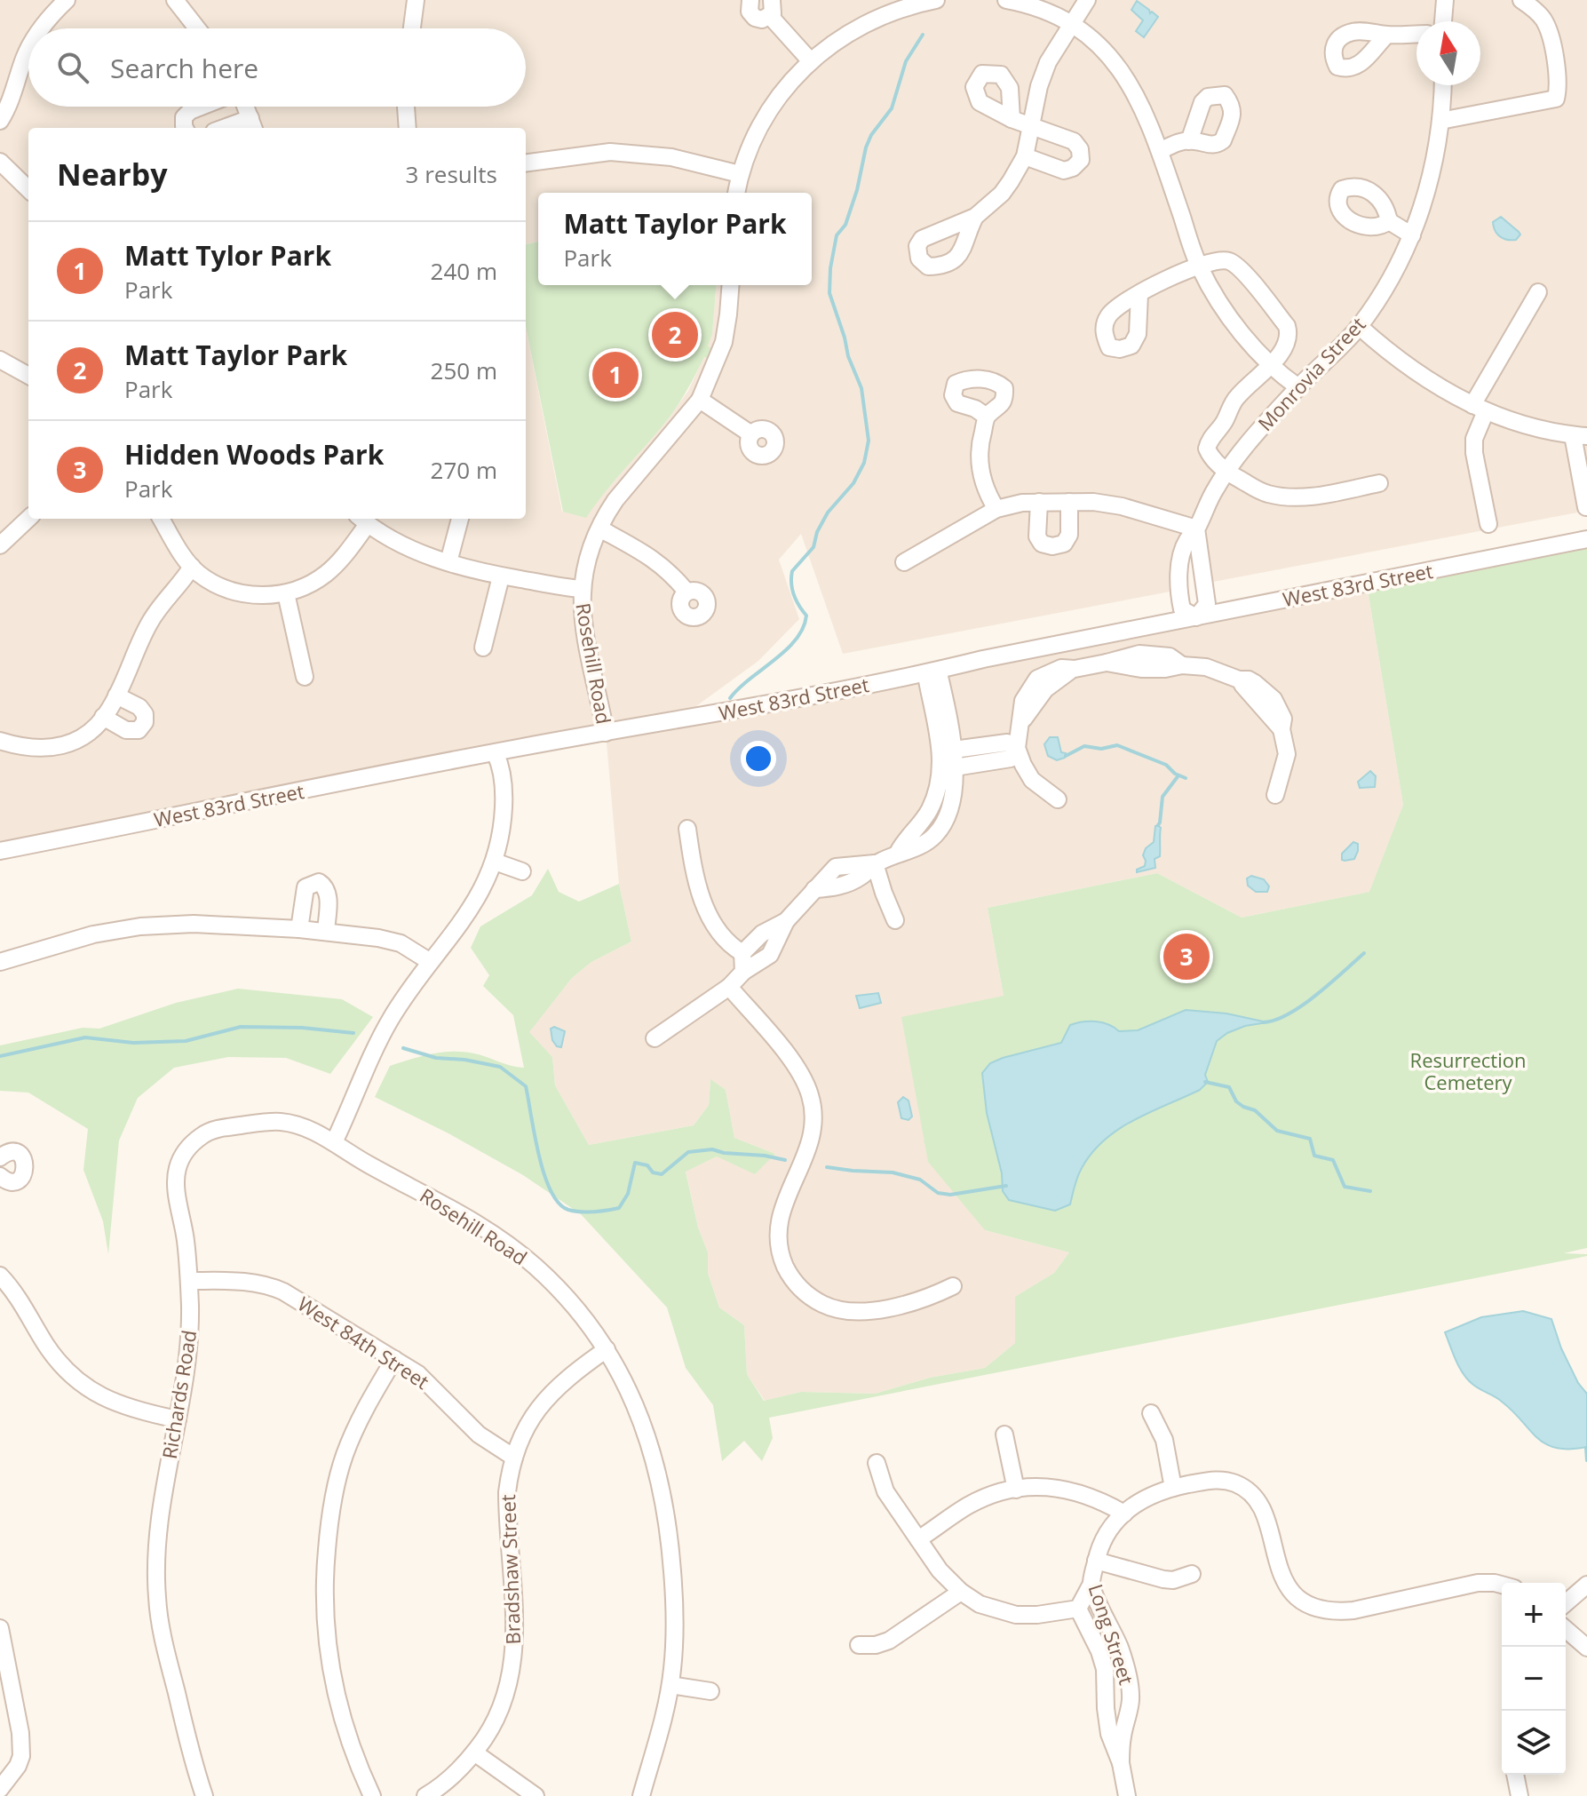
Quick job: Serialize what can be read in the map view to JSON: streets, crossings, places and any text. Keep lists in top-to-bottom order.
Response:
{
  "streets": {
    "street": [
      "Monrovia Street",
      "West 83rd Street",
      "Rosehill Road",
      "West 84th Street",
      "Richards Road",
      "Bradshaw Street",
      "Long Street"
    ]
  },
  "crossings": [
    ["Monrovia Street", "West 83rd Street"],
    ["West 83rd Street", "Rosehill Road"],
    ["Rosehill Road", "Richards Road"],
    ["Rosehill Road", "Bradshaw Street"],
    ["West 84th Street", "Richards Road"],
    ["West 84th Street", "Bradshaw Street"]
  ],
  "parks": ["Resurrection Cemetery"],
  "north": "top",
  "page": {
    "search": "Search here",
    "heading": ["Nearby", "3 results"],
    "popup": ["Matt Taylor Park", "Park"],
    "list": [
      {
        "mark": "1",
        "name": "Matt Tylor Park",
        "note": "Park",
        "value": "240 m"
      },
      {
        "mark": "2",
        "name": "Matt Taylor Park",
        "note": "Park",
        "value": "250 m"
      },
      {
        "mark": "3",
        "name": "Hidden Woods Park",
        "note": "Park",
        "value": "270 m"
      }
    ],
    "pins": ["2", "1", "3"],
    "map_buttons": ["+", "−"]
  }
}
